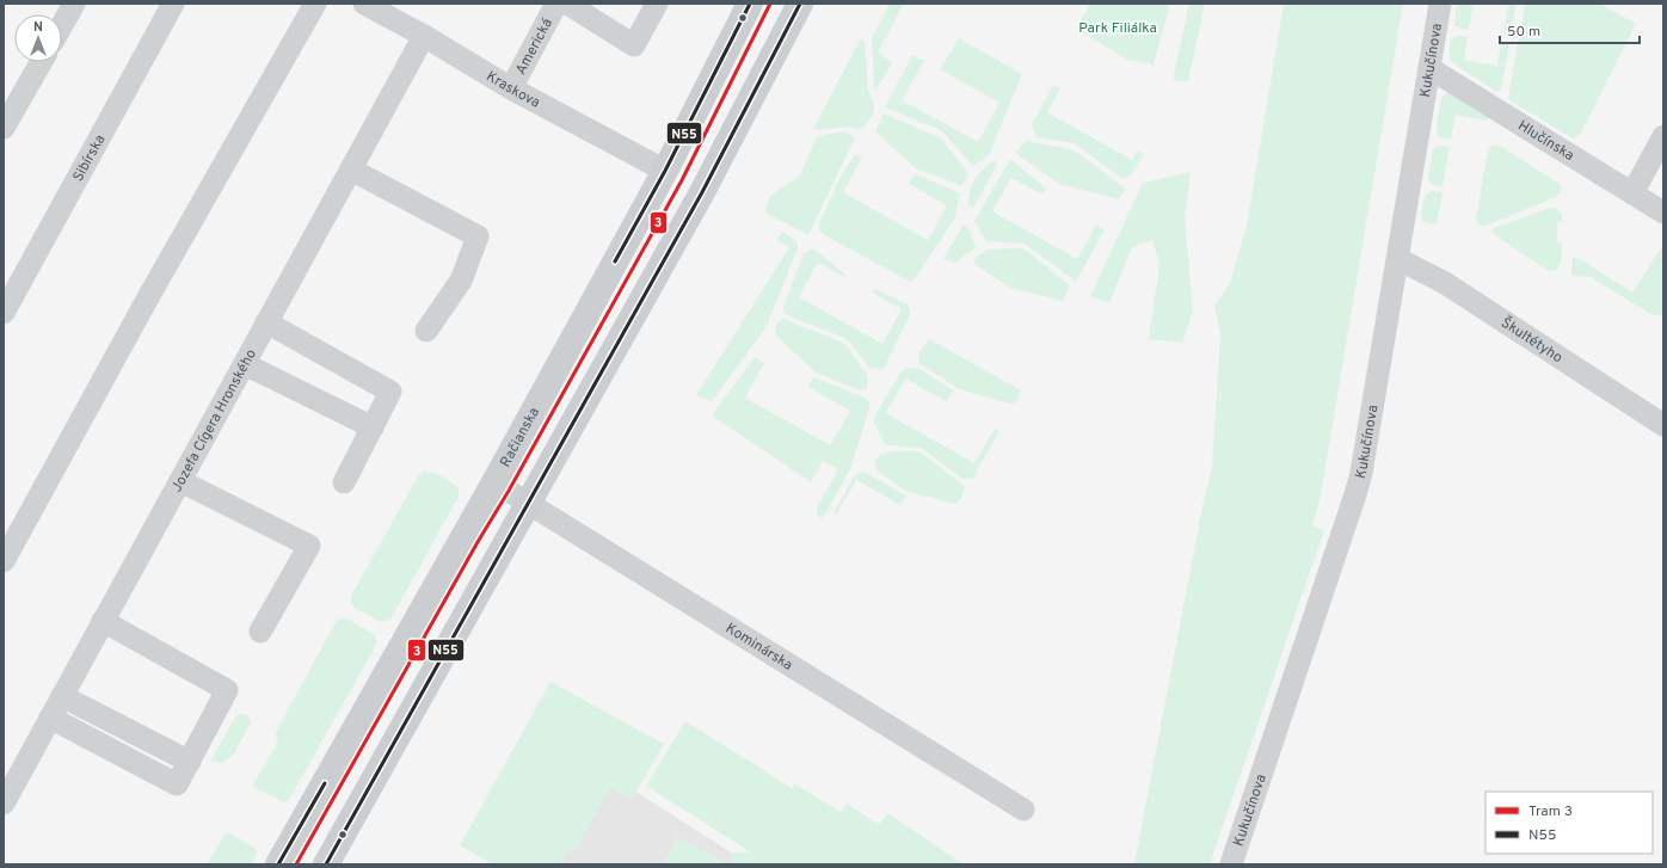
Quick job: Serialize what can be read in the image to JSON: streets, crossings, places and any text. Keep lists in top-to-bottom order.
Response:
{
  "streets": {
    "main road": ["Račianska"],
    "street": [
      "Americká",
      "Kukučínova",
      "Kraskova",
      "Hlučínska",
      "Sibírska",
      "Škultétyho",
      "Jozefa Cígera Hronského",
      "Kominárska"
    ]
  },
  "crossings": [
    ["Americká", "Kraskova"],
    ["Kukučínova", "Hlučínska"],
    ["Kukučínova", "Škultétyho"],
    ["Kraskova", "Jozefa Cígera Hronského"],
    ["Kraskova", "Račianska"],
    ["Račianska", "Kominárska"]
  ],
  "parks": ["Park Filiálka"],
  "lines": ["tram line 3", "transit line N55"],
  "legend": ["Tram 3", "N55"],
  "scale_bar": "50 m",
  "north": "top"
}
